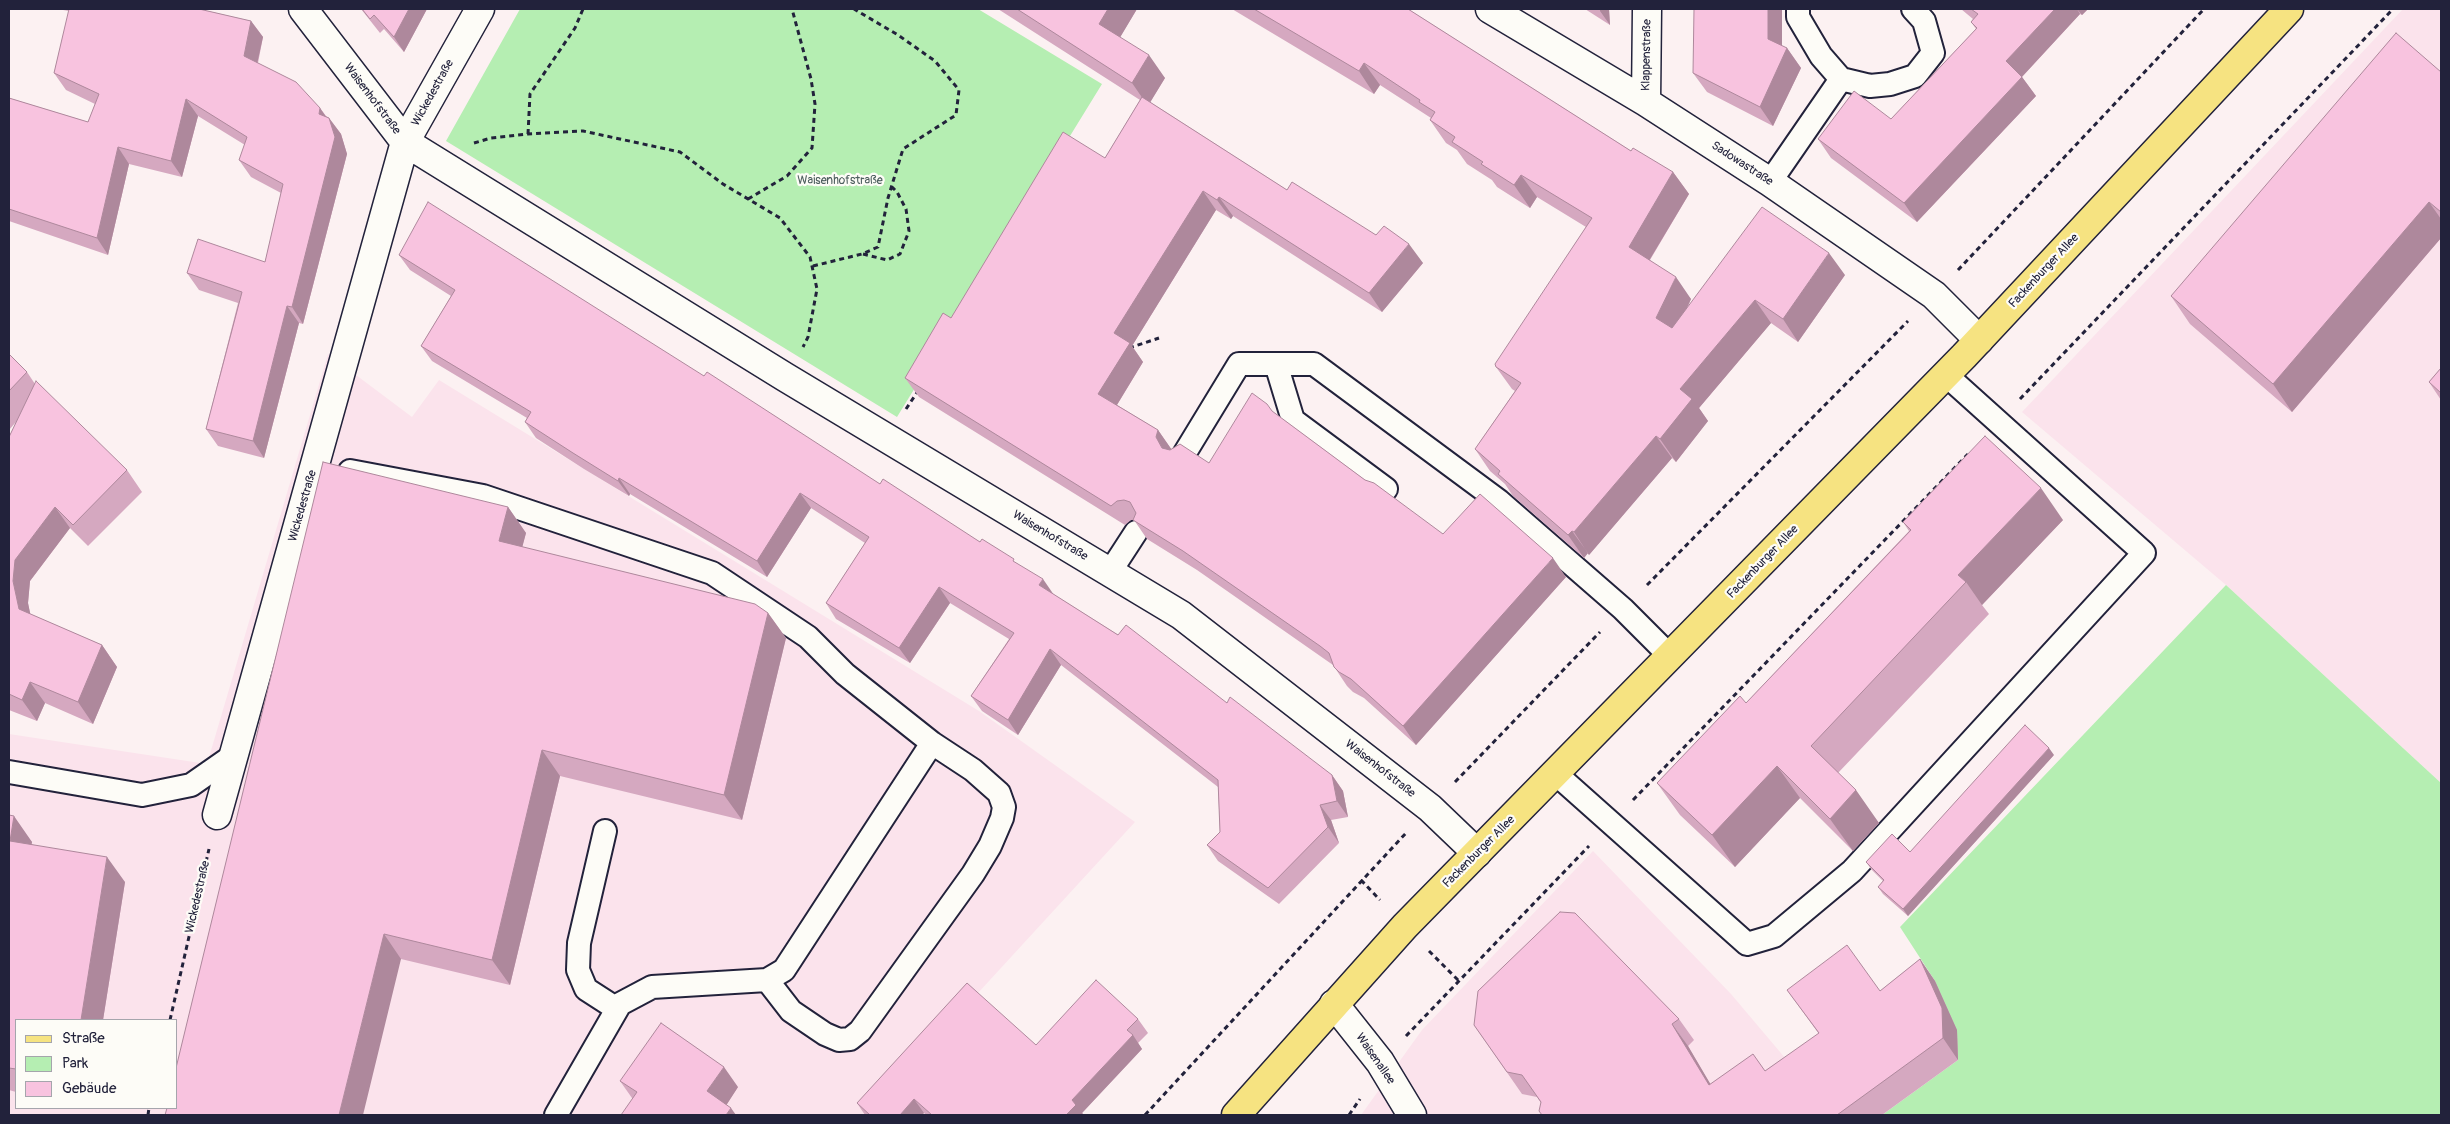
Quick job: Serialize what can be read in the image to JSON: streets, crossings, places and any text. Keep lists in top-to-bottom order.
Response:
{
  "streets": {
    "main road": ["Fackenburger Allee"],
    "street": [
      "Klappenstraße",
      "Wickedestraße",
      "Waisenhofstraße",
      "Sadowastraße",
      "Waisenallee"
    ]
  },
  "crossings": [
    ["Klappenstraße", "Sadowastraße"],
    ["Wickedestraße", "Waisenhofstraße"],
    ["Waisenhofstraße", "Fackenburger Allee"],
    ["Sadowastraße", "Fackenburger Allee"],
    ["Fackenburger Allee", "Waisenallee"]
  ],
  "parks": ["Waisenhofstraße"],
  "legend": ["Straße", "Park", "Gebäude"]
}
